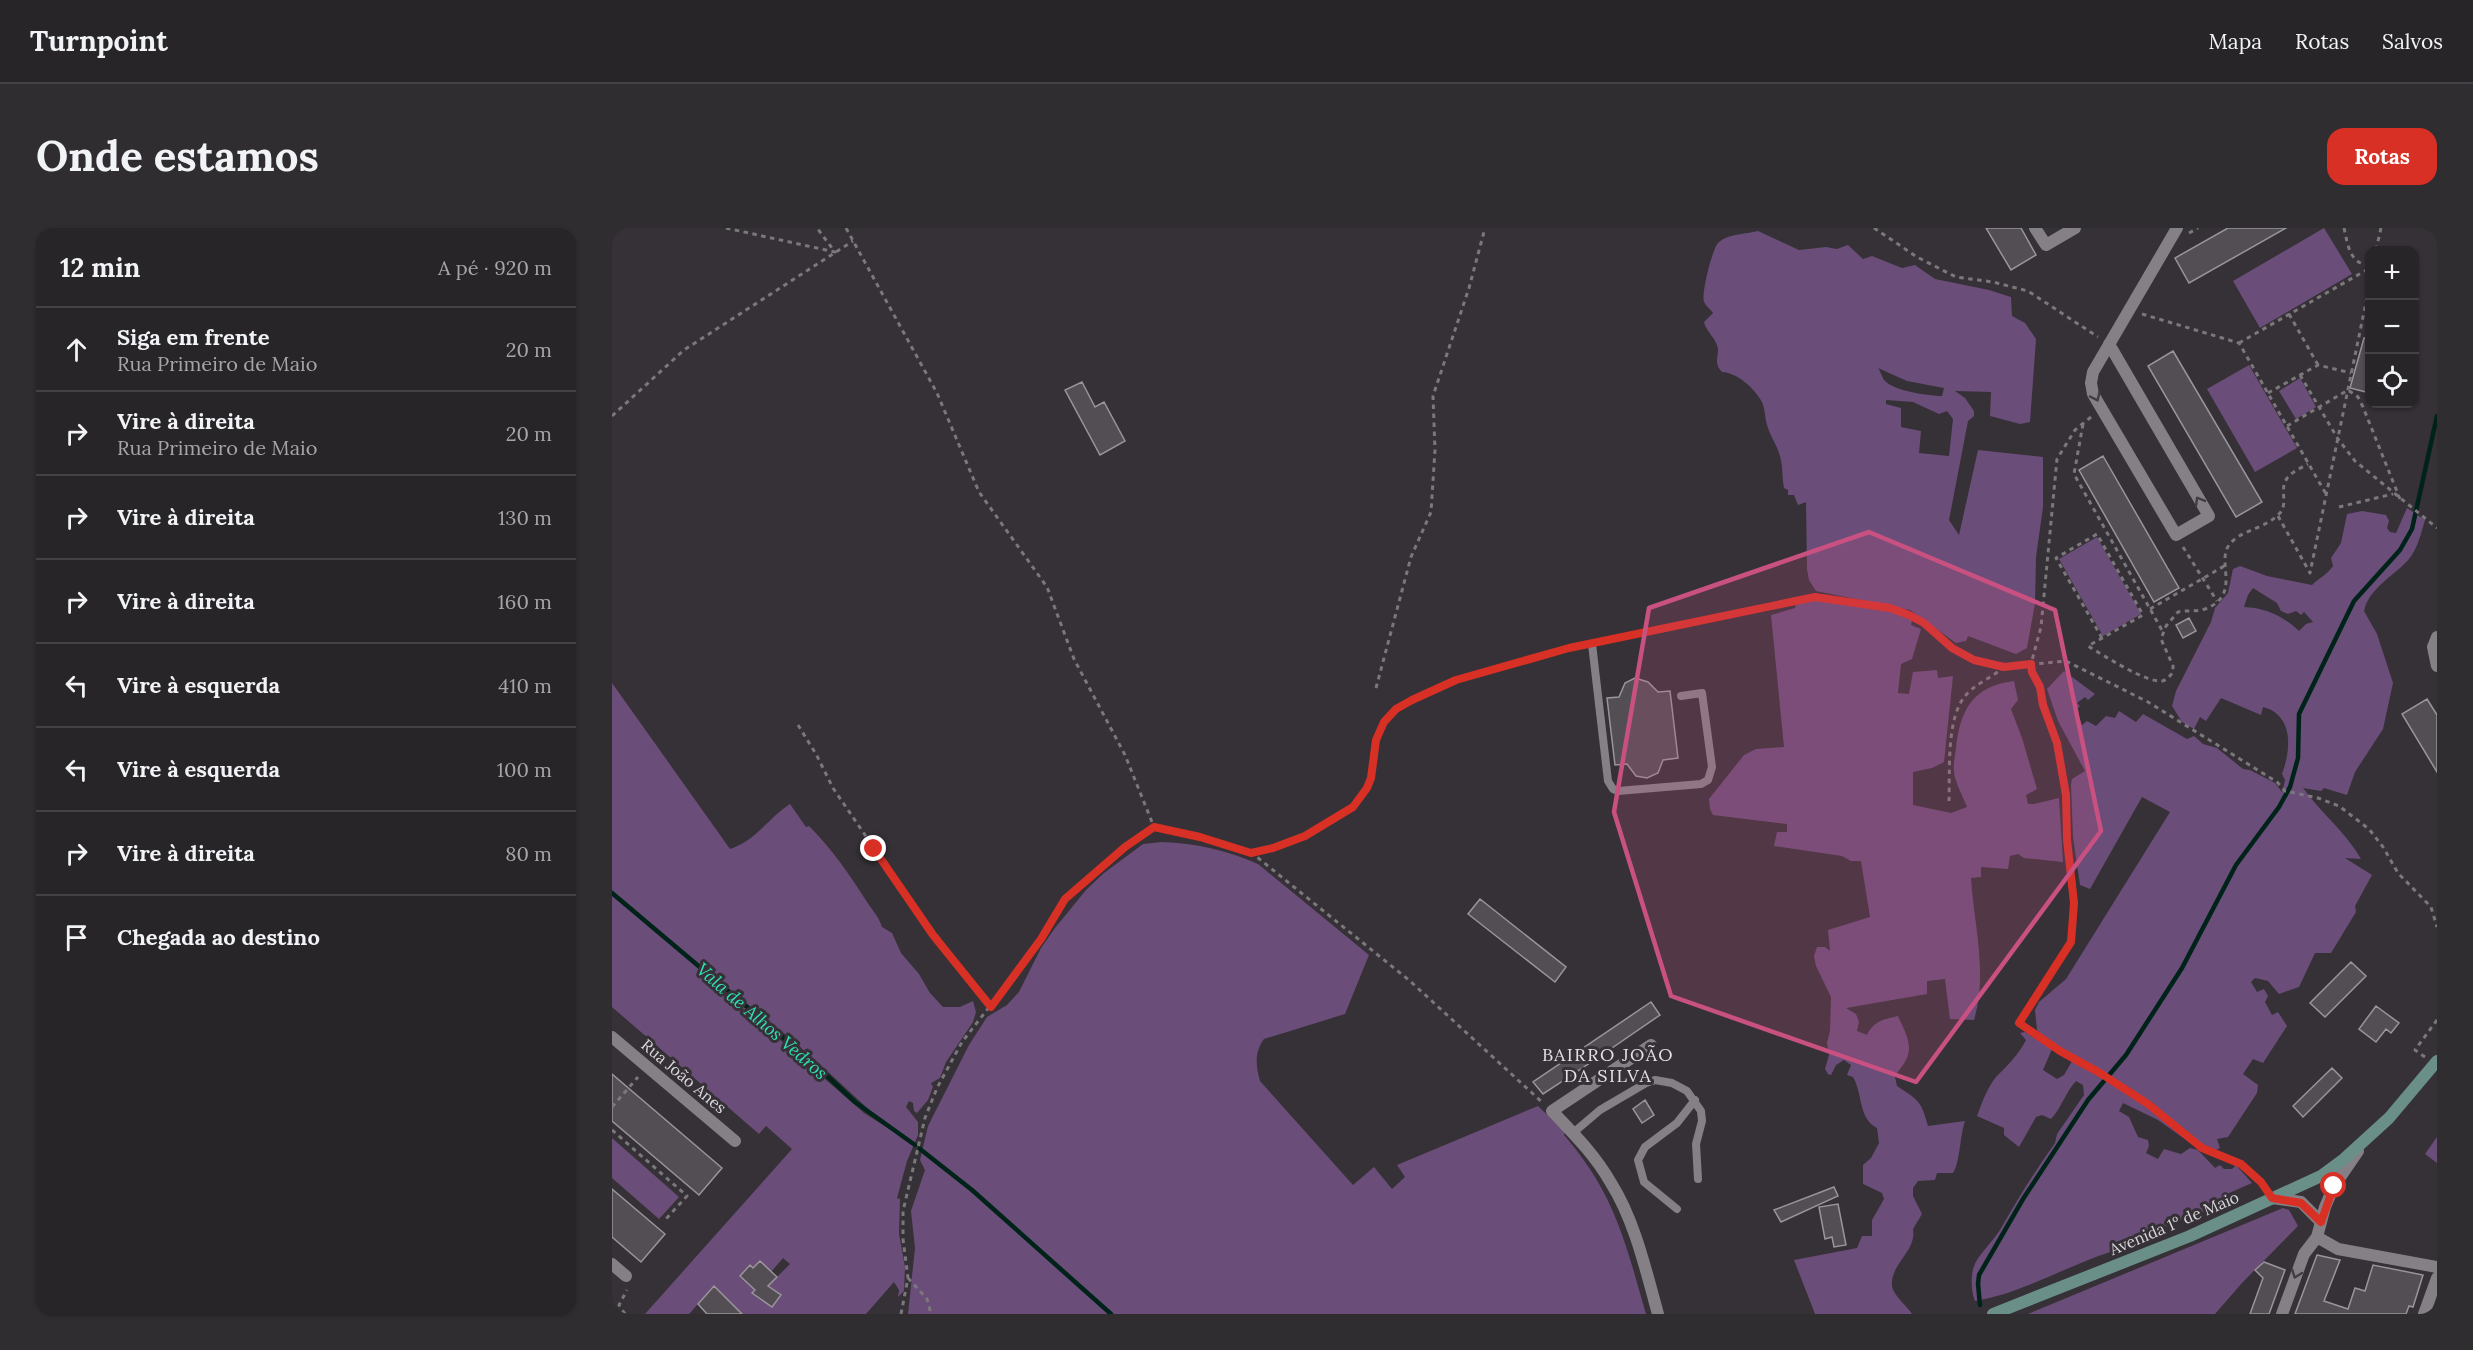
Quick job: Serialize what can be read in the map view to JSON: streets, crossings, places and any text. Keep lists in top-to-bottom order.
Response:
{
  "streets": {
    "main road": ["Avenida 1º de Maio"],
    "street": ["Rua João Anes"]
  },
  "districts": ["BAIRRO JOÃO DA SILVA"],
  "water": ["Vala de Alhos Vedros"],
  "page": {
    "header": "Turnpoint",
    "nav": ["Mapa", "Rotas", "Salvos"],
    "buttons": "Rotas",
    "title": "Onde estamos",
    "heading": ["12 min", "A pé · 920 m"],
    "map_buttons": ["+", "−"],
    "list": [
      ["Siga em frente", "Rua Primeiro de Maio", "20 m"],
      ["Vire à direita", "Rua Primeiro de Maio", "20 m"],
      ["Vire à direita", "130 m"],
      ["Vire à direita", "160 m"],
      ["Vire à esquerda", "410 m"],
      ["Vire à esquerda", "100 m"],
      ["Vire à direita", "80 m"],
      "Chegada ao destino"
    ]
  }
}
